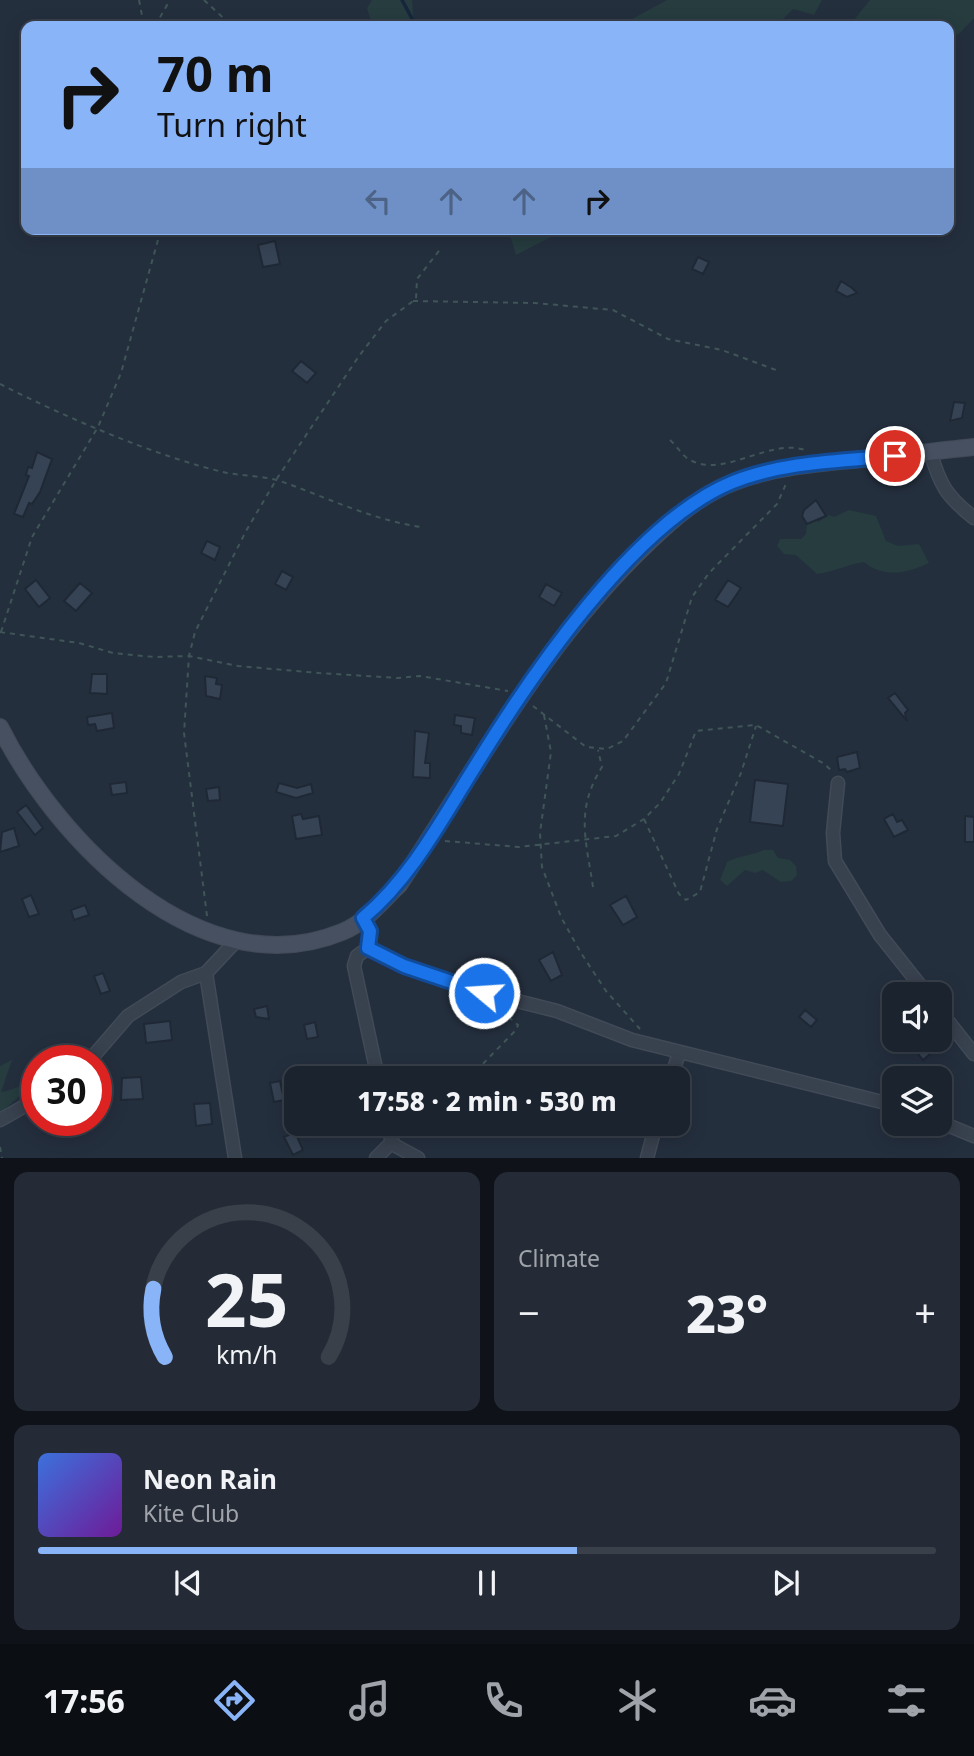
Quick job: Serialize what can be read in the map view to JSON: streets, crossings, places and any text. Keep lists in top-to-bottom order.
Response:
{
  "page": {
    "turn": ["70 m", "Turn right"],
    "limit": "30",
    "trip": "17:58 · 2 min · 530 m",
    "tile": "Climate",
    "heat": ["−", "23°", "+"],
    "song": ["Neon Rain", "Kite Club"],
    "tabs": "17:56",
    "gauge": ["25", "km/h"]
  }
}
